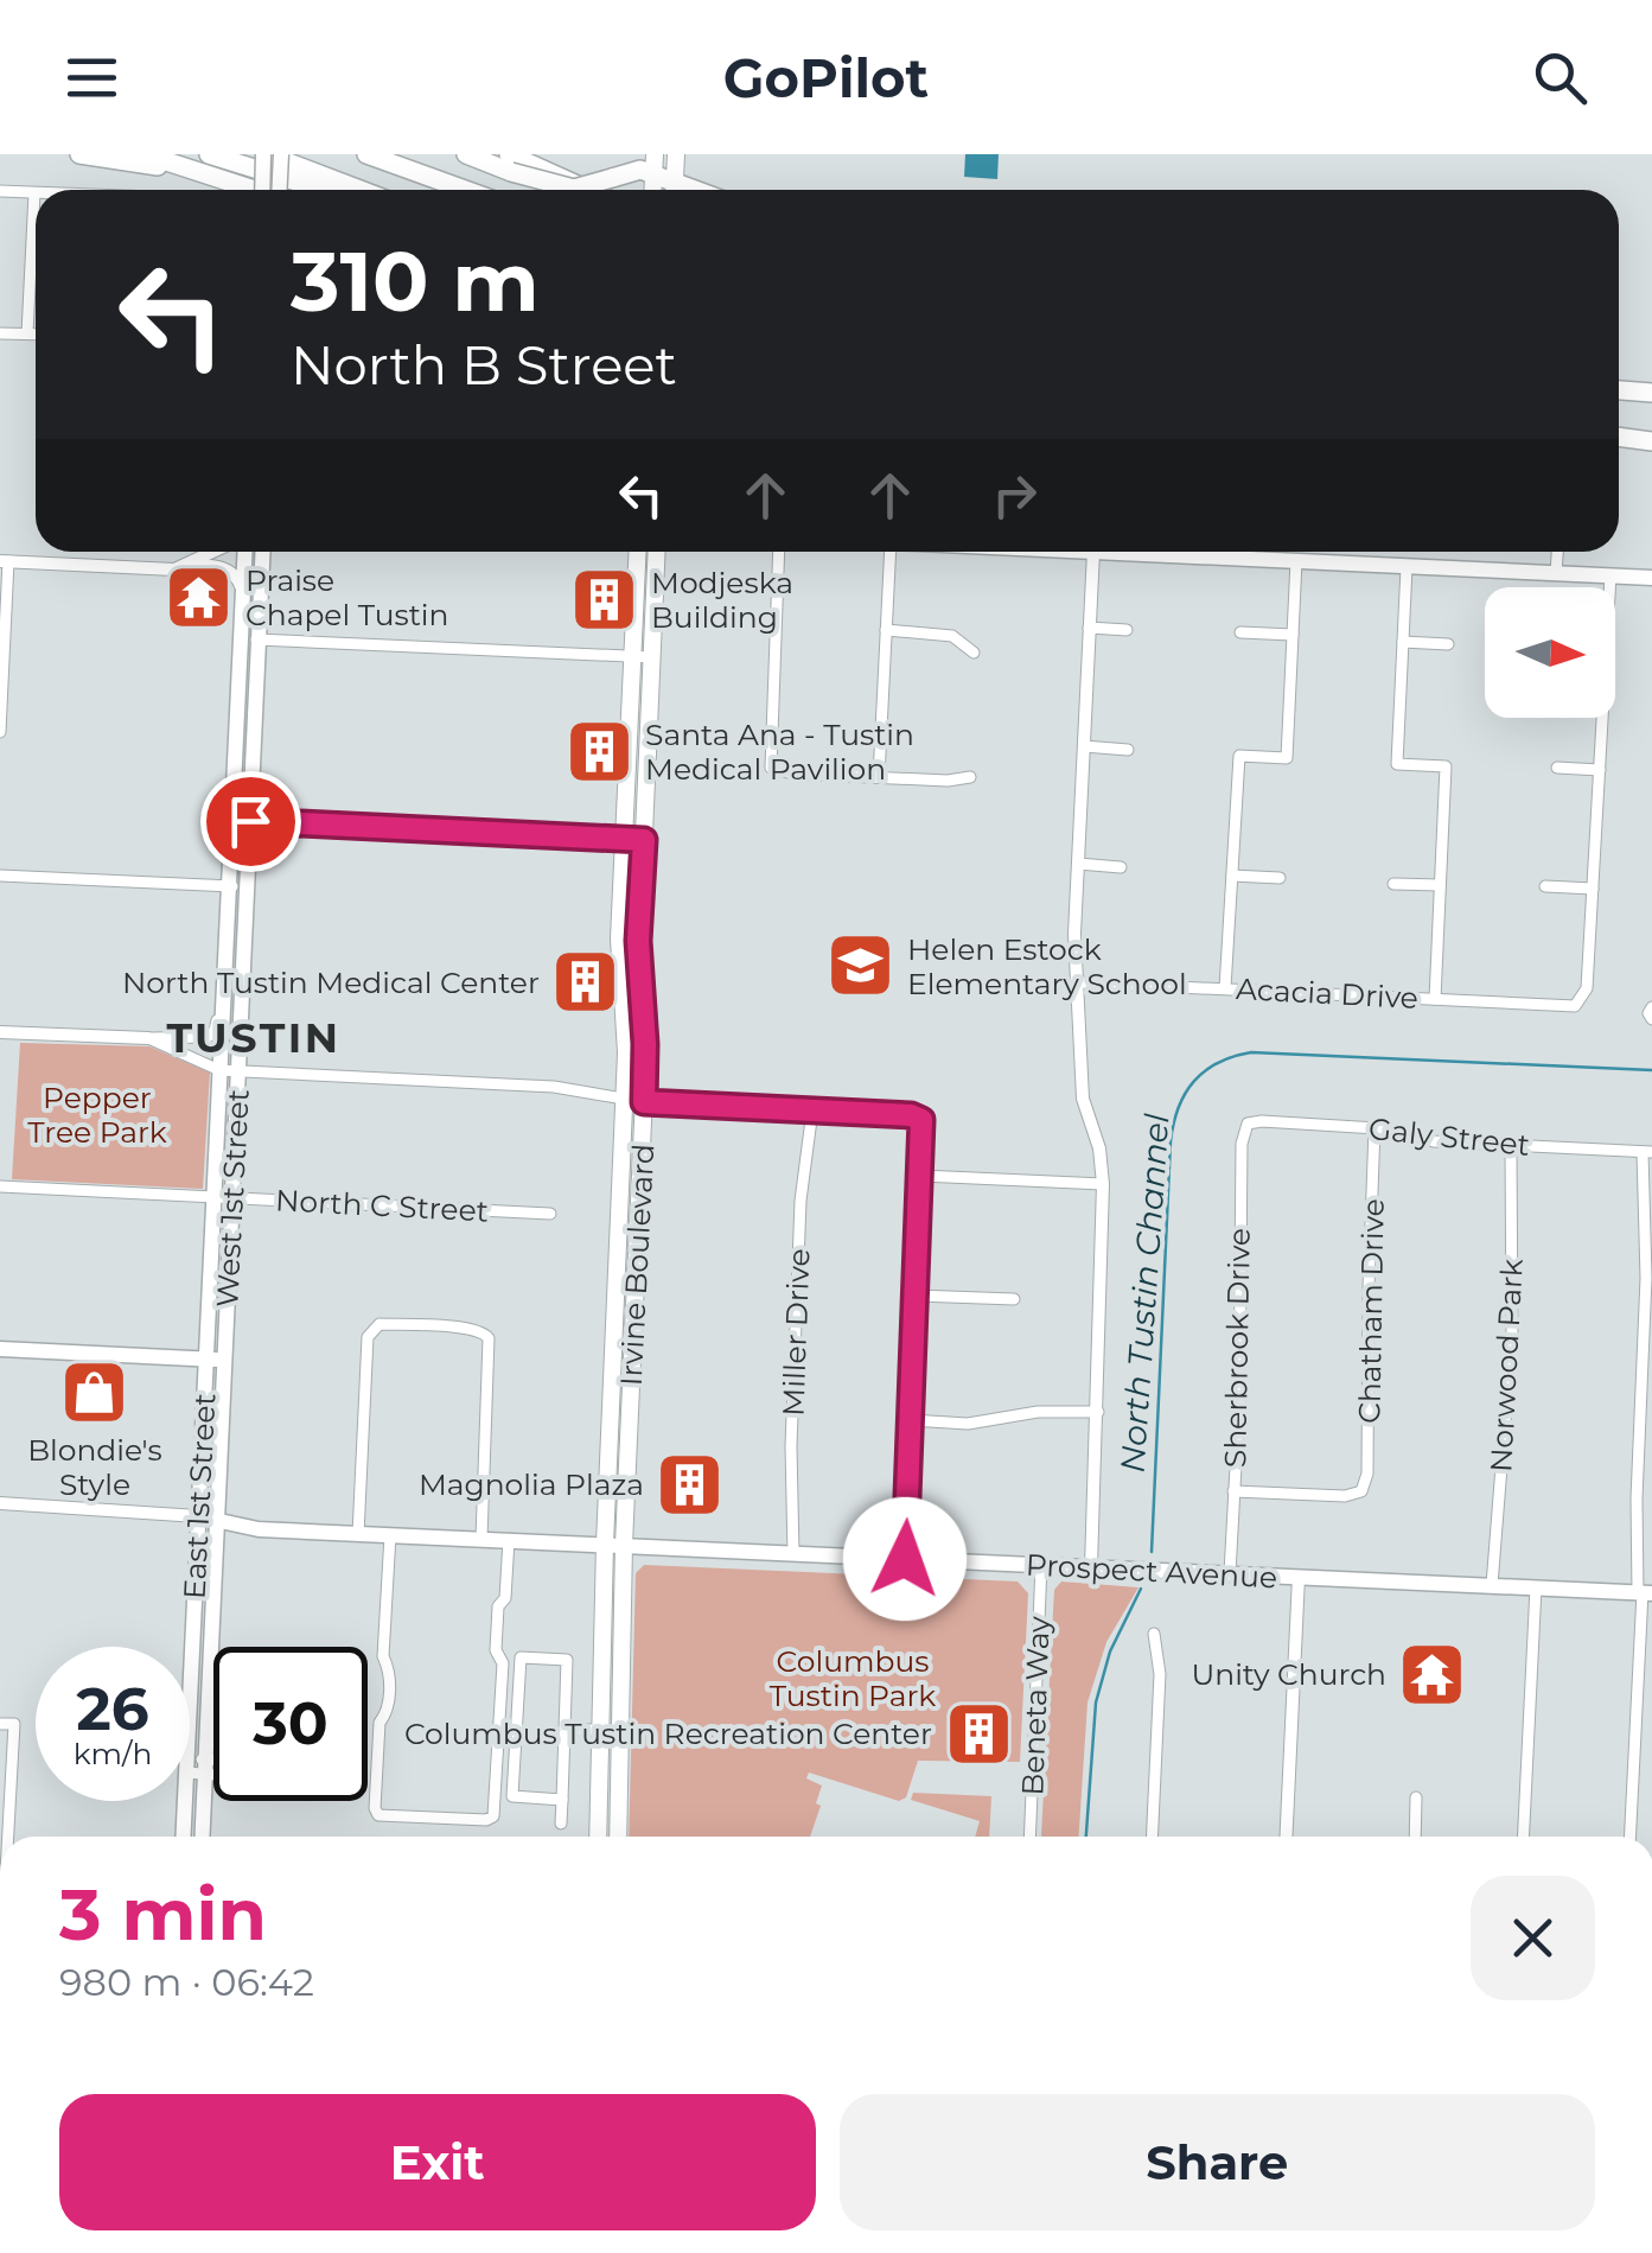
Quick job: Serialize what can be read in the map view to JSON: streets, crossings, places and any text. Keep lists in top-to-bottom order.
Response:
{
  "streets": {
    "main road": [
      "West 1st Street",
      "Irvine Boulevard",
      "East 1st Street",
      "Prospect Avenue"
    ],
    "street": [
      "Acacia Drive",
      "Galy Street",
      "North C Street",
      "Chatham Drive",
      "Miller Drive",
      "Sherbrook Drive",
      "Norwood Park",
      "Beneta Way"
    ]
  },
  "crossings": [
    ["Galy Street", "Chatham Drive"],
    ["Galy Street", "Sherbrook Drive"],
    ["Galy Street", "Norwood Park"],
    ["West 1st Street", "North C Street"],
    ["West 1st Street", "East 1st Street"],
    ["Irvine Boulevard", "Prospect Avenue"],
    ["Chatham Drive", "Sherbrook Drive"],
    ["Miller Drive", "Prospect Avenue"],
    ["Sherbrook Drive", "Prospect Avenue"],
    ["Norwood Park", "Prospect Avenue"],
    ["East 1st Street", "Prospect Avenue"],
    ["Prospect Avenue", "Beneta Way"]
  ],
  "districts": ["TUSTIN"],
  "water": ["North Tustin Channel"],
  "parks": ["Pepper Tree Park", "Columbus Tustin Park"],
  "places": {
    "temple": ["Praise Chapel Tustin", "Unity Church"],
    "building": [
      "Modjeska Building",
      "Santa Ana - Tustin Medical Pavilion",
      "North Tustin Medical Center",
      "Magnolia Plaza",
      "Columbus Tustin Recreation Center"
    ],
    "school or university": ["Helen Estock Elementary School"],
    "shop": ["Blondie's Style"]
  },
  "north": "right",
  "page": {
    "header": "GoPilot",
    "turn": ["310 m", "North B Street"],
    "speed": "26 km/h",
    "limit": "30",
    "heading": ["3 min", "980 m · 06:42"],
    "buttons": ["Exit", "Share"]
  }
}
